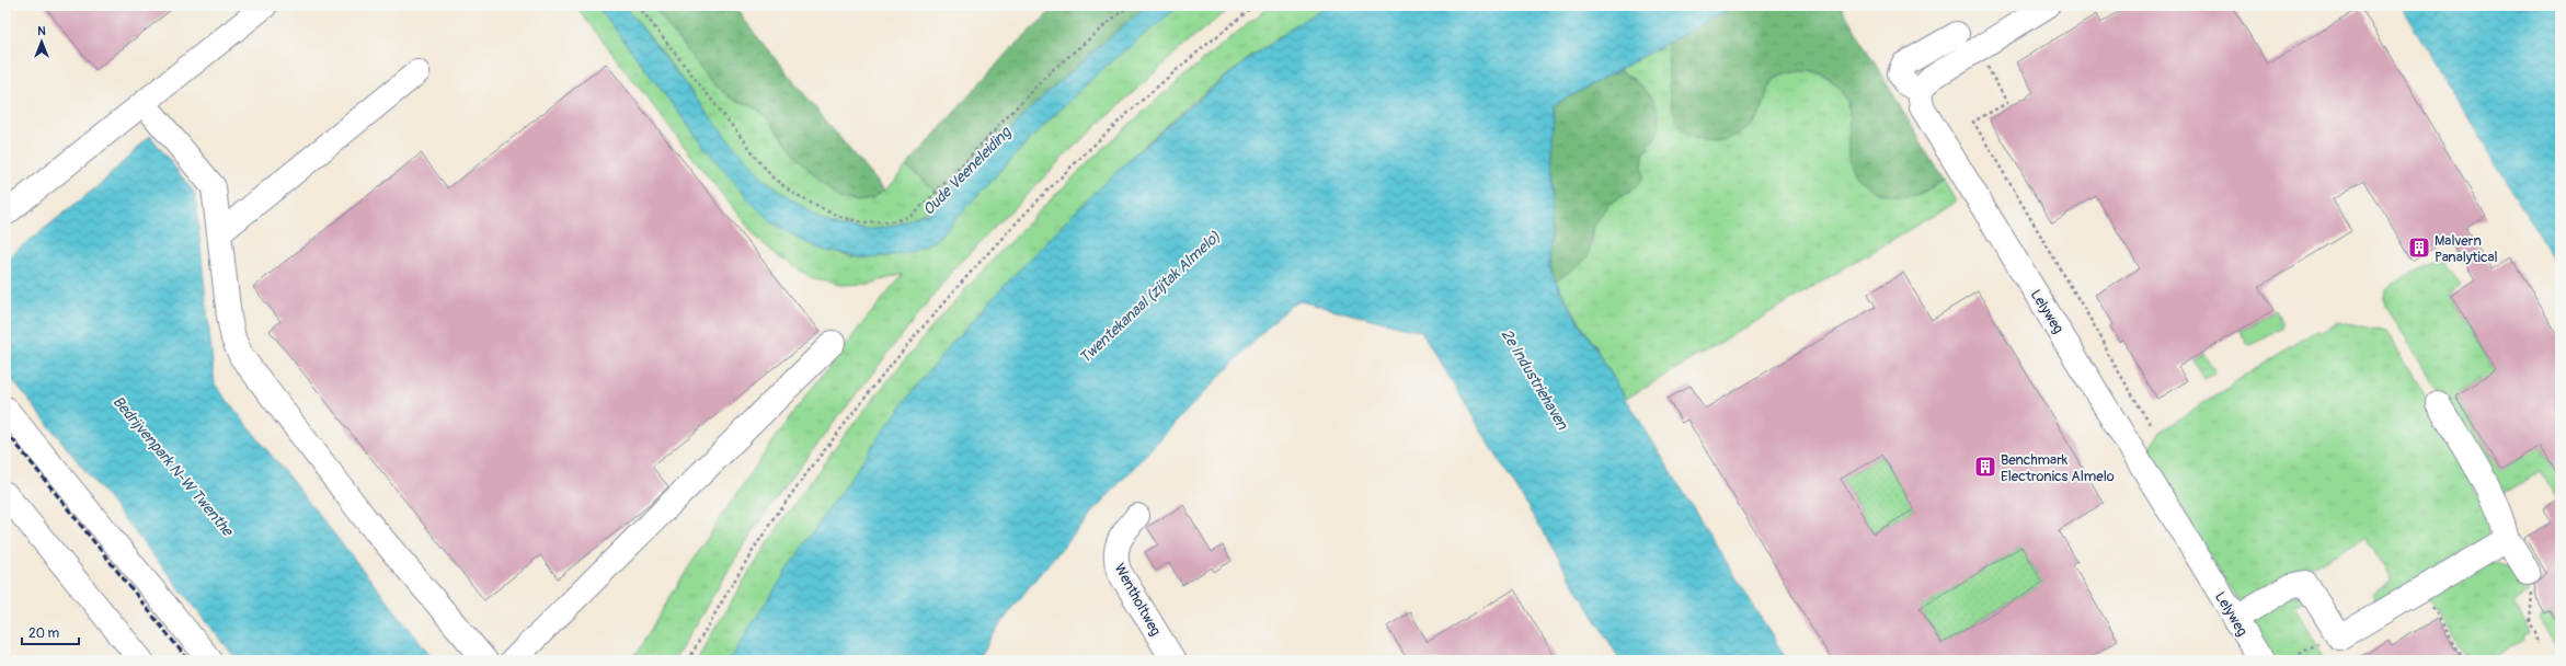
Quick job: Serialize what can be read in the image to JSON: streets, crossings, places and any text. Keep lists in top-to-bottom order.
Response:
{
  "streets": {
    "street": ["Lelyweg", "Wentholtweg"]
  },
  "water": [
    "Oude Veeneleiding",
    "Twentekanaal (zijtak Almelo)",
    "2e Industriehaven",
    "Bedrijvenpark N-W Twenthe"
  ],
  "places": {
    "building": ["Malvern Panalytical", "Benchmark Electronics Almelo"]
  },
  "scale_bar": "20 m",
  "north": "top"
}
